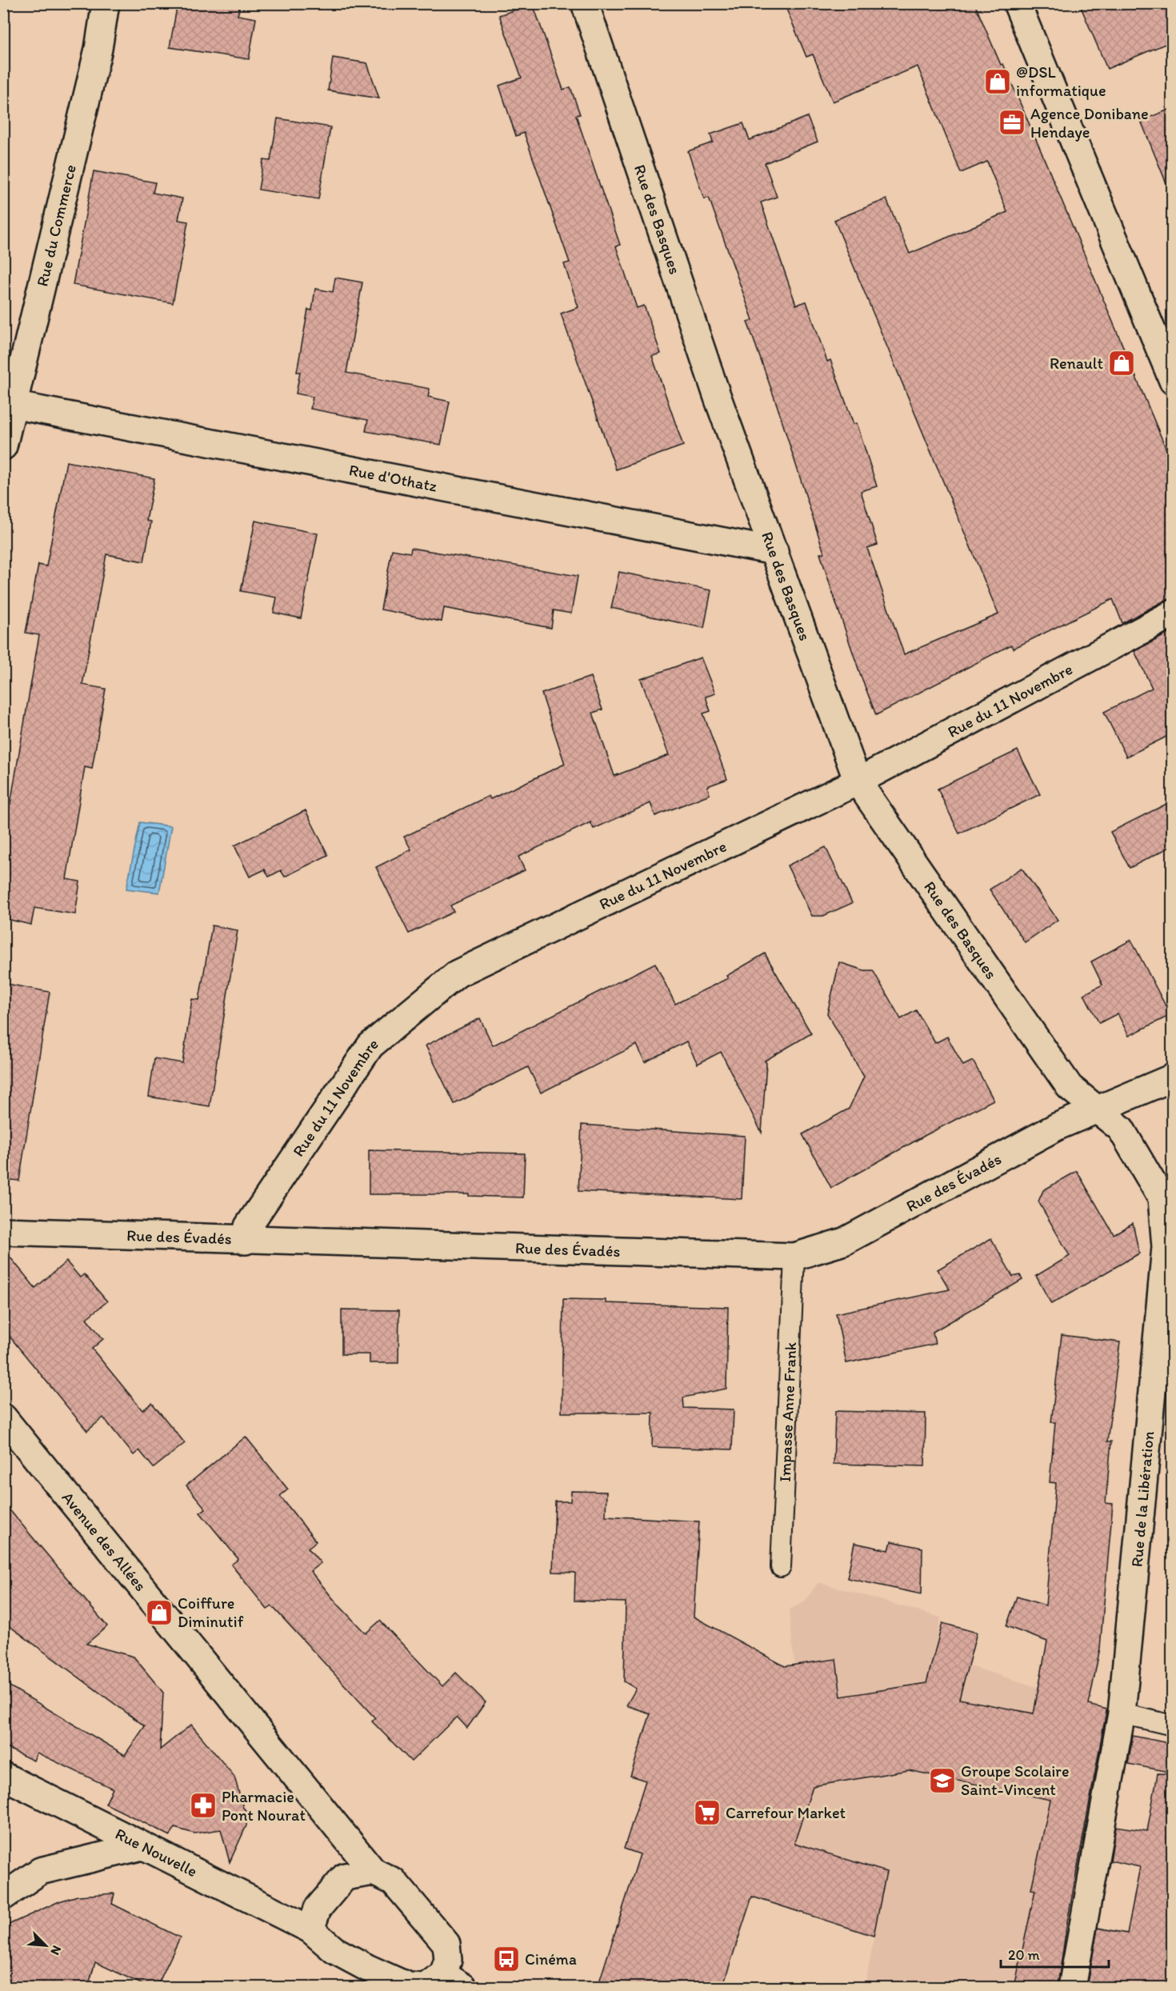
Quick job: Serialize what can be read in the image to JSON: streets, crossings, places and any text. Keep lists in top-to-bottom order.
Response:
{
  "streets": {
    "street": [
      "Rue des Basques",
      "Rue du Commerce",
      "Rue d'Othatz",
      "Rue du 11 Novembre",
      "Rue des Évadés",
      "Rue de la Libération",
      "Avenue des Allées",
      "Rue Nouvelle"
    ],
    "lane": ["Impasse Anne Frank"]
  },
  "crossings": [
    ["Rue des Basques", "Rue d'Othatz"],
    ["Rue des Basques", "Rue du 11 Novembre"],
    ["Rue des Basques", "Rue des Évadés"],
    ["Rue des Basques", "Rue de la Libération"],
    ["Rue du Commerce", "Rue d'Othatz"],
    ["Rue du 11 Novembre", "Rue des Évadés"],
    ["Rue des Évadés", "Impasse Anne Frank"],
    ["Rue des Évadés", "Rue de la Libération"]
  ],
  "places": {
    "shop": ["@DSL informatique", "Renault", "Coiffure Diminutif"],
    "office": ["Agence Donibane Hendaye"],
    "school or university": ["Groupe Scolaire Saint-Vincent"],
    "pharmacy": ["Pharmacie Pont Nourat"],
    "supermarket": ["Carrefour Market"],
    "bus stop": ["Cinéma"]
  },
  "scale_bar": "20 m",
  "north": "bottom right"
}
